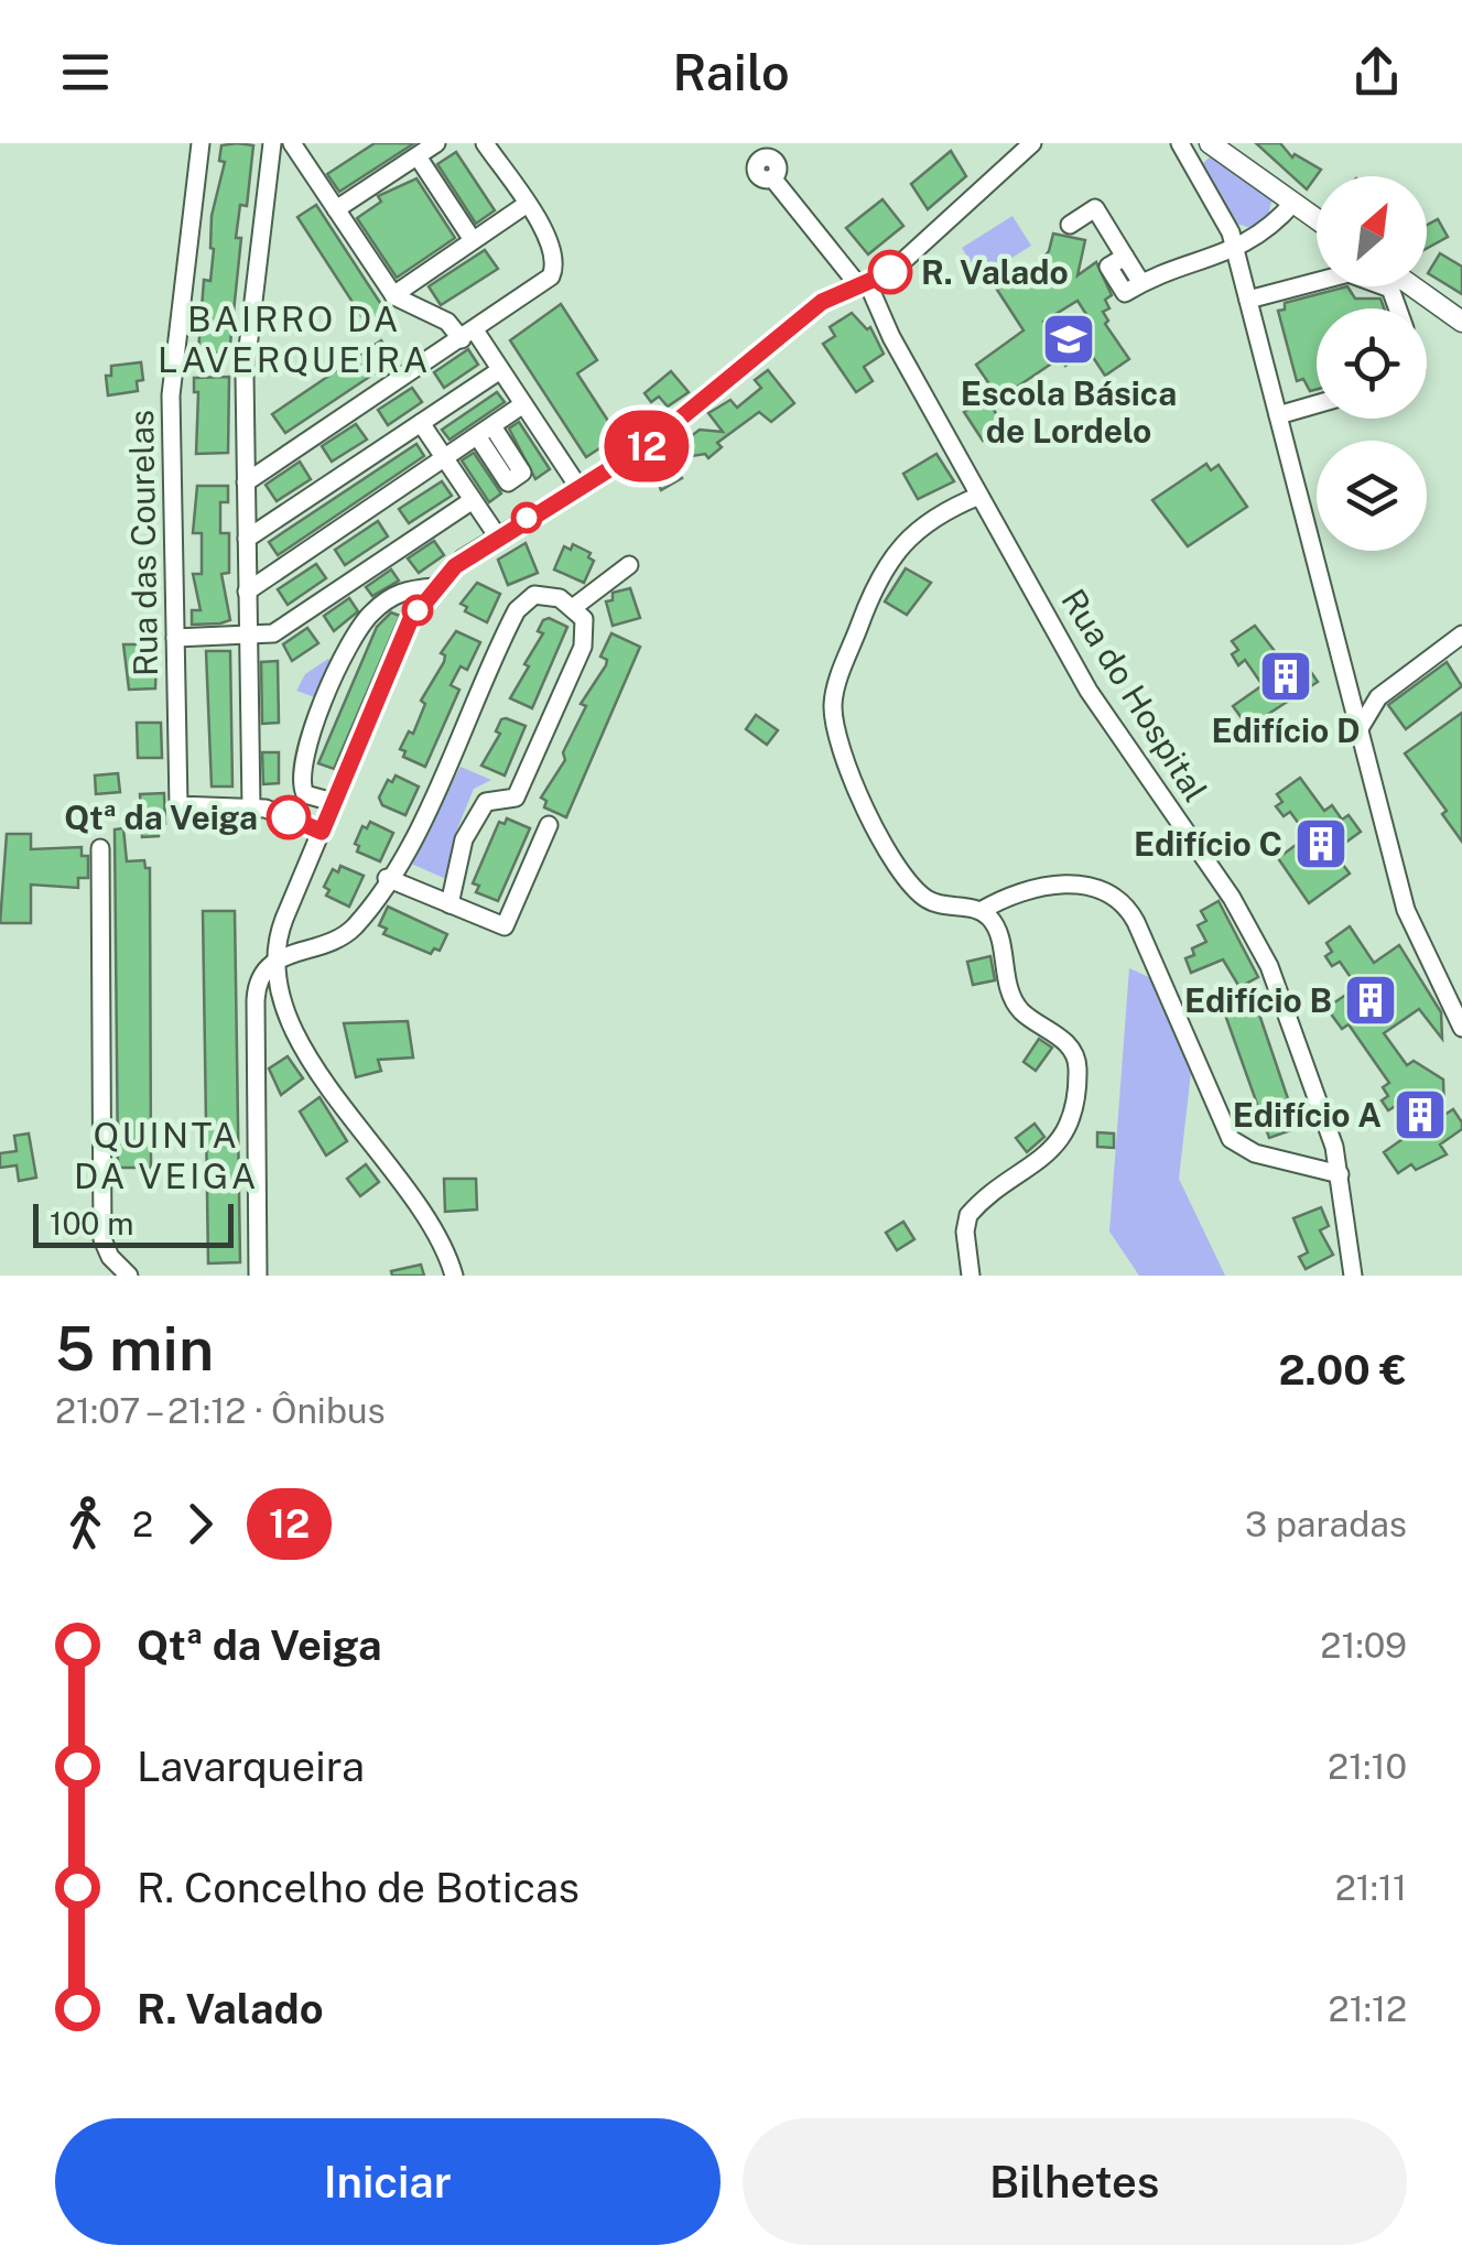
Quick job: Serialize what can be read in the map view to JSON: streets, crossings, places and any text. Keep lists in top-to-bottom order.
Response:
{
  "streets": {
    "street": ["Rua das Courelas", "Rua do Hospital"]
  },
  "districts": ["BAIRRO DA LAVERQUEIRA", "QUINTA DA VEIGA"],
  "places": {
    "other": ["R. Valado", "Qtª da Veiga"],
    "school or university": ["Escola Básica de Lordelo"],
    "building": [
      "Edifício D",
      "Edifício C",
      "Edifício B",
      "Edifício A"
    ]
  },
  "lines": ["bus line 12"],
  "scale_bar": "100 m",
  "north": "top right",
  "page": {
    "header": "Railo",
    "on_map": "12",
    "scale": "100 m",
    "heading": ["5 min", "21:07 – 21:12 · Ônibus", "2.00 €"],
    "legs": ["2", "12", "3 paradas"],
    "list": [
      {
        "name": "Qtª da Veiga",
        "value": "21:09"
      },
      {
        "name": "Lavarqueira",
        "value": "21:10"
      },
      {
        "name": "R. Concelho de Boticas",
        "value": "21:11"
      },
      {
        "name": "R. Valado",
        "value": "21:12"
      }
    ],
    "buttons": ["Iniciar", "Bilhetes"]
  }
}
